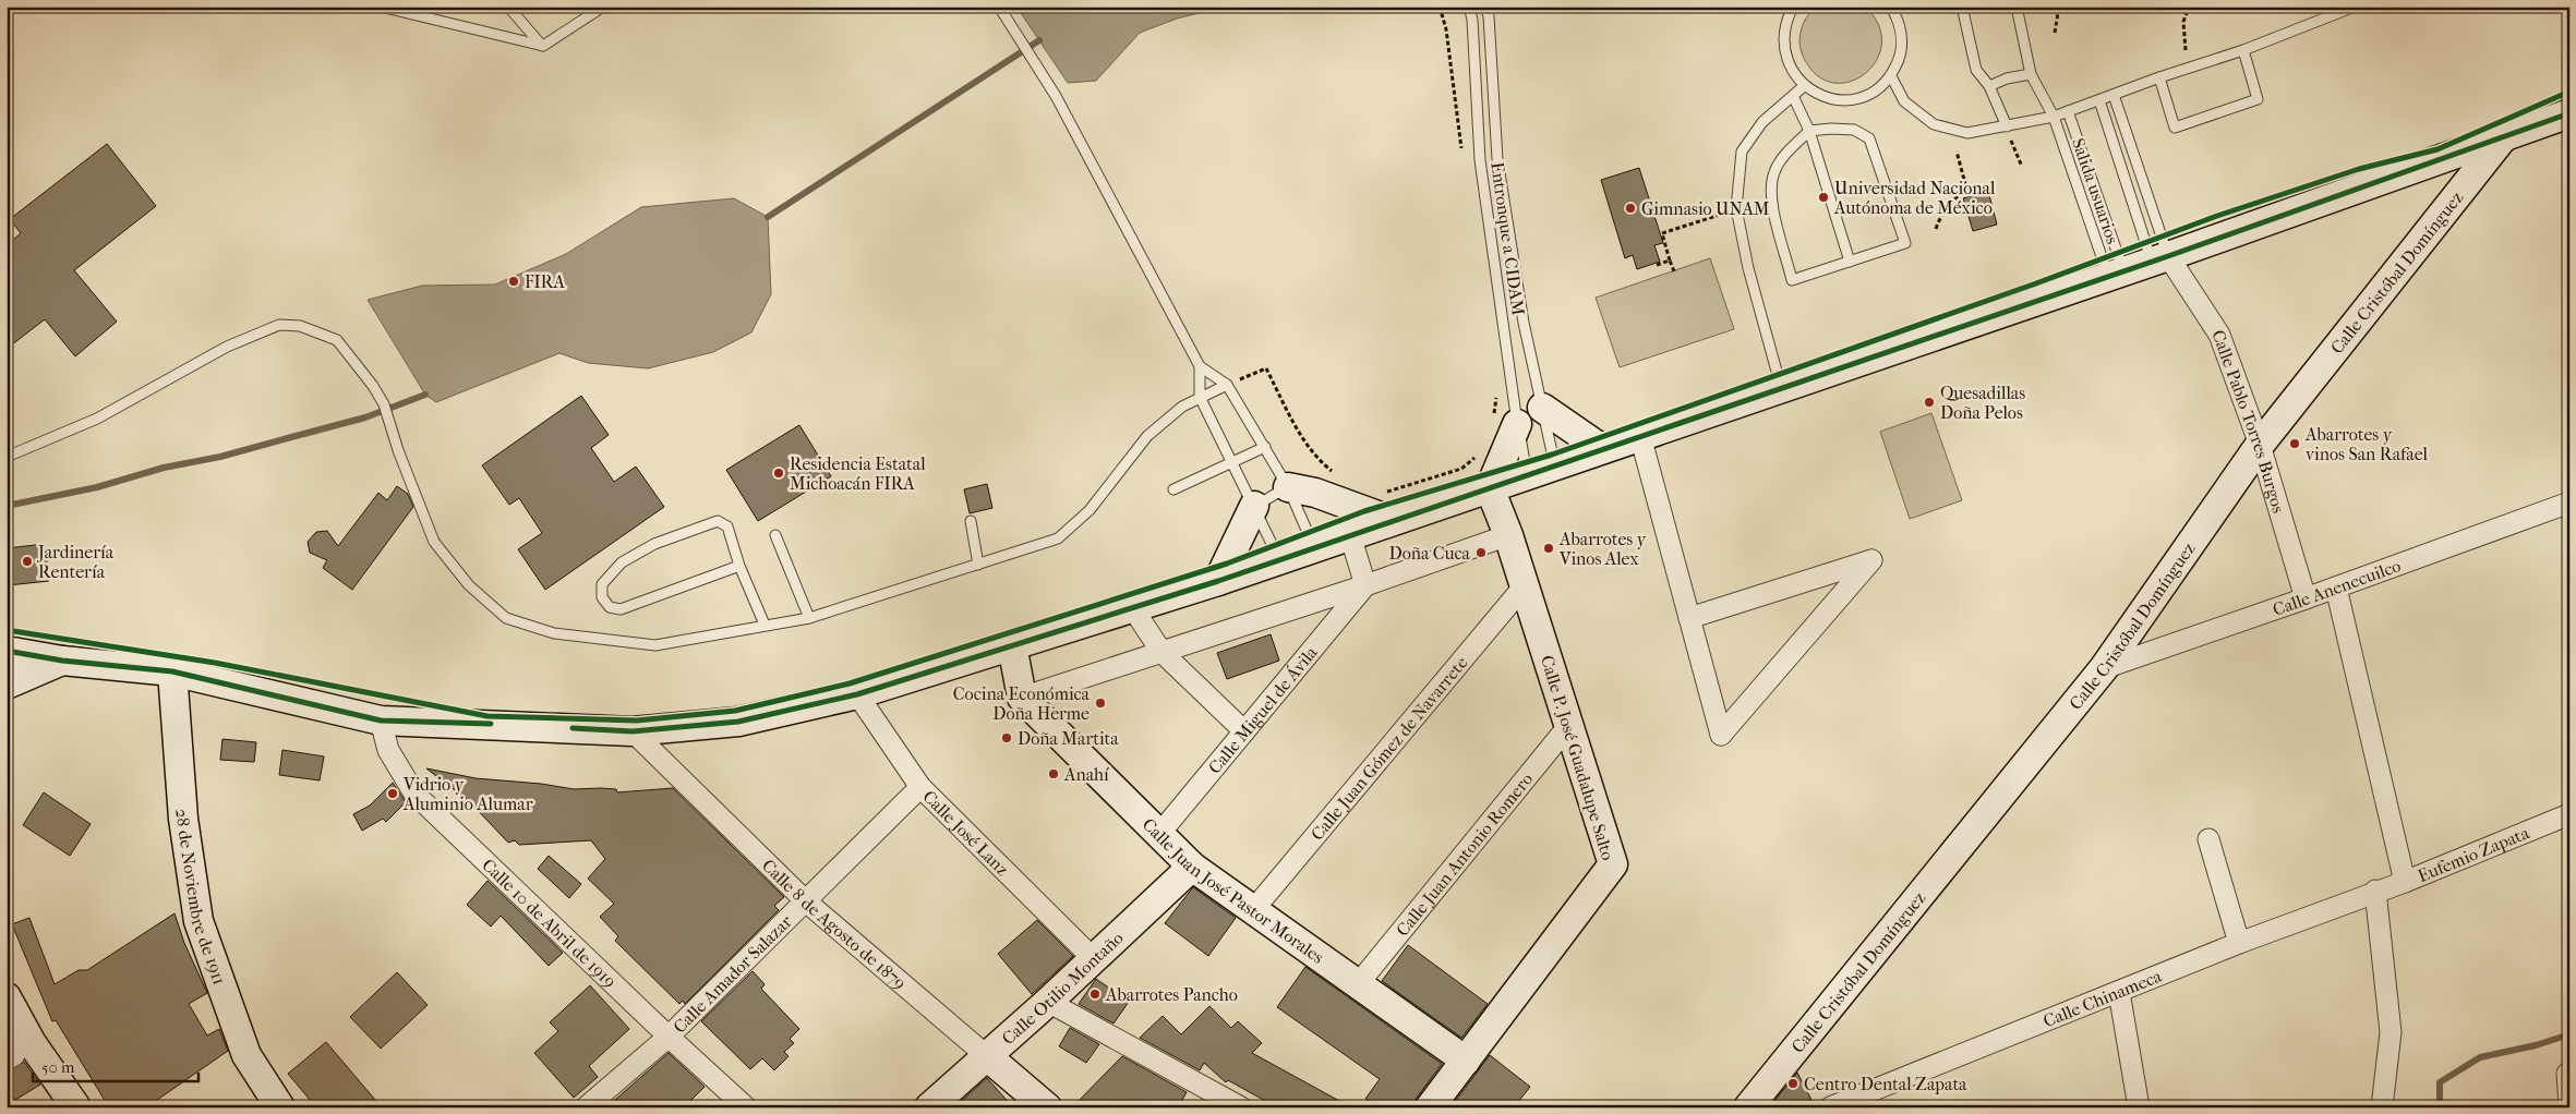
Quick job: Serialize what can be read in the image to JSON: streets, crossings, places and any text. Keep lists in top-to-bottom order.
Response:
{
  "streets": {
    "street": [
      "Calle Cristóbal Domínguez",
      "Calle Pablo Torres Burgos",
      "Calle Anenecuilco",
      "Calle Miguel de Ávila",
      "Calle Juan Gómez de Navarrete",
      "Calle P. José Guadalupe Salto",
      "Calle José Lanz",
      "Eufemio Zapata",
      "Calle Juan Antonio Romero",
      "Calle Juan José Pastor Morales",
      "28 de Noviembre de 1911",
      "Calle 10 de Abril de 1919",
      "Calle 8 de Agosto de 1879",
      "Calle Amador Salazar",
      "Calle Otilio Montaño",
      "Calle Chinameca"
    ],
    "lane": ["Salida usuarios", "Entronque a CIDAM"]
  },
  "crossings": [
    ["Calle Cristóbal Domínguez", "Calle Pablo Torres Burgos"],
    ["Calle Cristóbal Domínguez", "Calle Anenecuilco"],
    ["Calle Pablo Torres Burgos", "Calle Anenecuilco"],
    ["Calle Miguel de Ávila", "Calle Juan José Pastor Morales"],
    ["Calle Juan Gómez de Navarrete", "Calle P. José Guadalupe Salto"],
    ["Calle Juan Gómez de Navarrete", "Calle Juan José Pastor Morales"],
    ["Calle P. José Guadalupe Salto", "Calle Juan Antonio Romero"],
    ["Calle P. José Guadalupe Salto", "Calle Juan José Pastor Morales"],
    ["Calle José Lanz", "Calle Amador Salazar"],
    ["Calle José Lanz", "Calle Otilio Montaño"],
    ["Eufemio Zapata", "Calle Chinameca"],
    ["Calle Juan Antonio Romero", "Calle Juan José Pastor Morales"],
    ["Calle Juan José Pastor Morales", "Calle Otilio Montaño"],
    ["Calle 10 de Abril de 1919", "Calle Amador Salazar"],
    ["Calle 8 de Agosto de 1879", "Calle Amador Salazar"],
    ["Calle 8 de Agosto de 1879", "Calle Otilio Montaño"]
  ],
  "places": [
    "Universidad Nacional Autónoma de México",
    "Gimnasio UNAM",
    "FIRA",
    "Quesadillas Doña Pelos",
    "Abarrotes y vinos San Rafael",
    "Residencia Estatal Michoacán FIRA",
    "Abarrotes y Vinos Alex",
    "Doña Cuca",
    "Jardinería Rentería",
    "Cocina Económica Doña Herme",
    "Doña Martita",
    "Anahí",
    "Vidrio y Aluminio Alumar",
    "Abarrotes Pancho",
    "Centro Dental Zapata"
  ],
  "scale_bar": "50 m"
}
